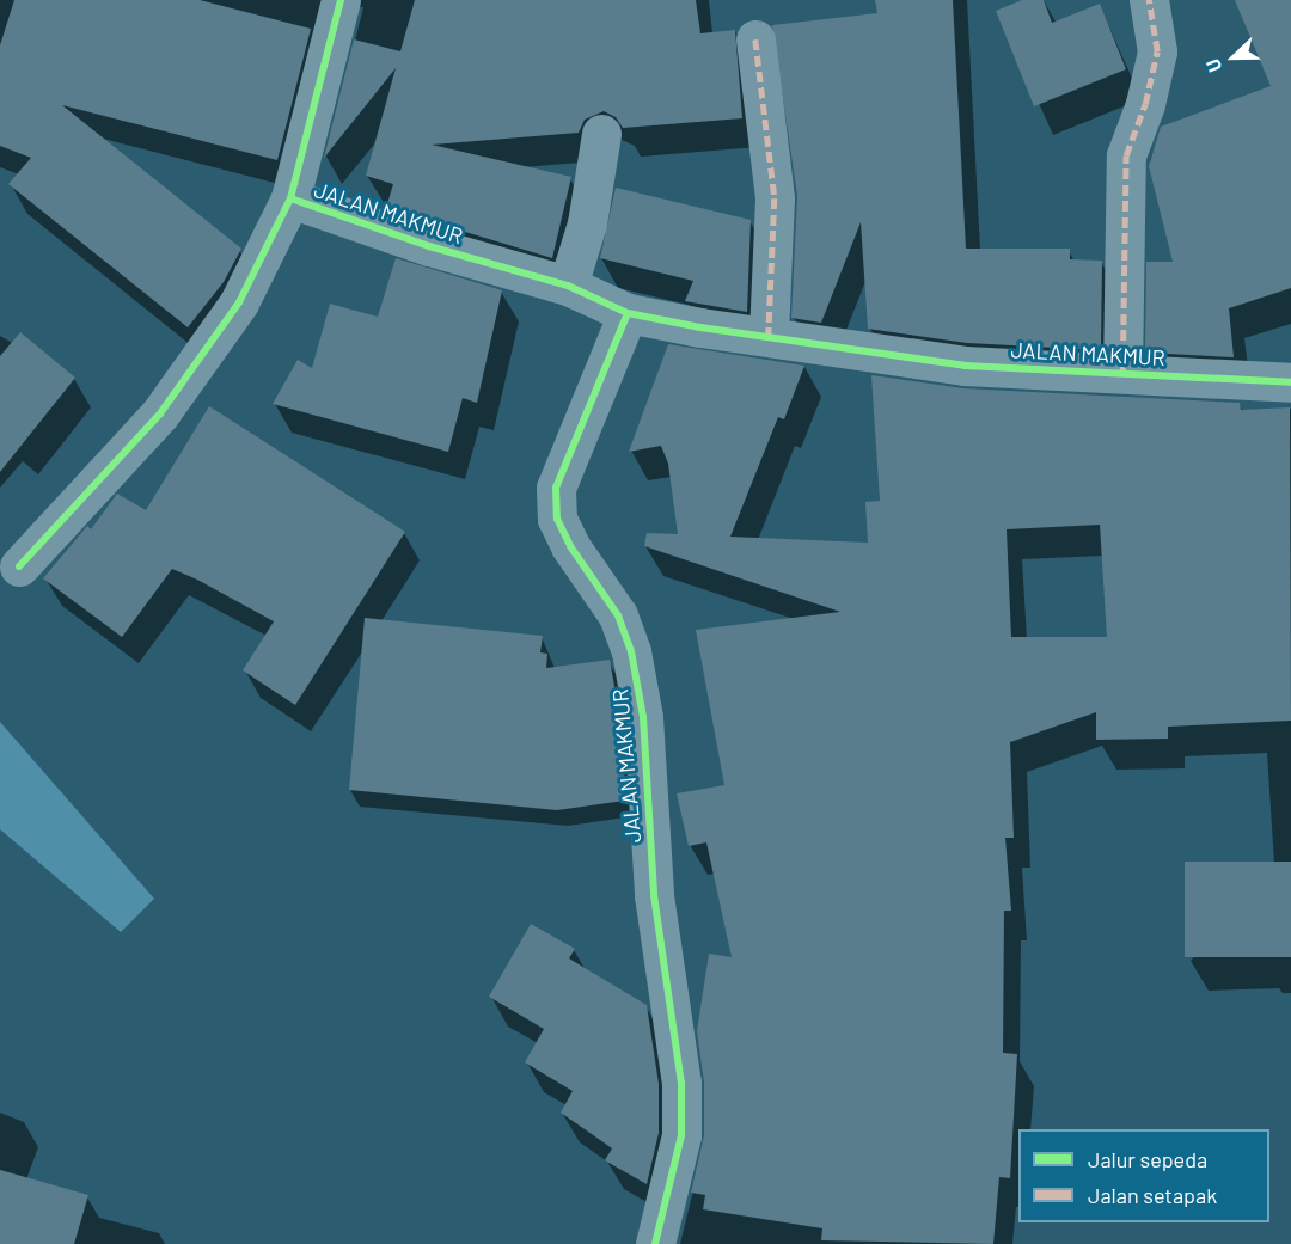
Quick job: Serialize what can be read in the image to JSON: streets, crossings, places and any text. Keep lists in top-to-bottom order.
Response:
{
  "streets": {
    "street": ["JALAN MAKMUR"]
  },
  "legend": ["Jalur sepeda", "Jalan setapak"],
  "north": "left"
}
